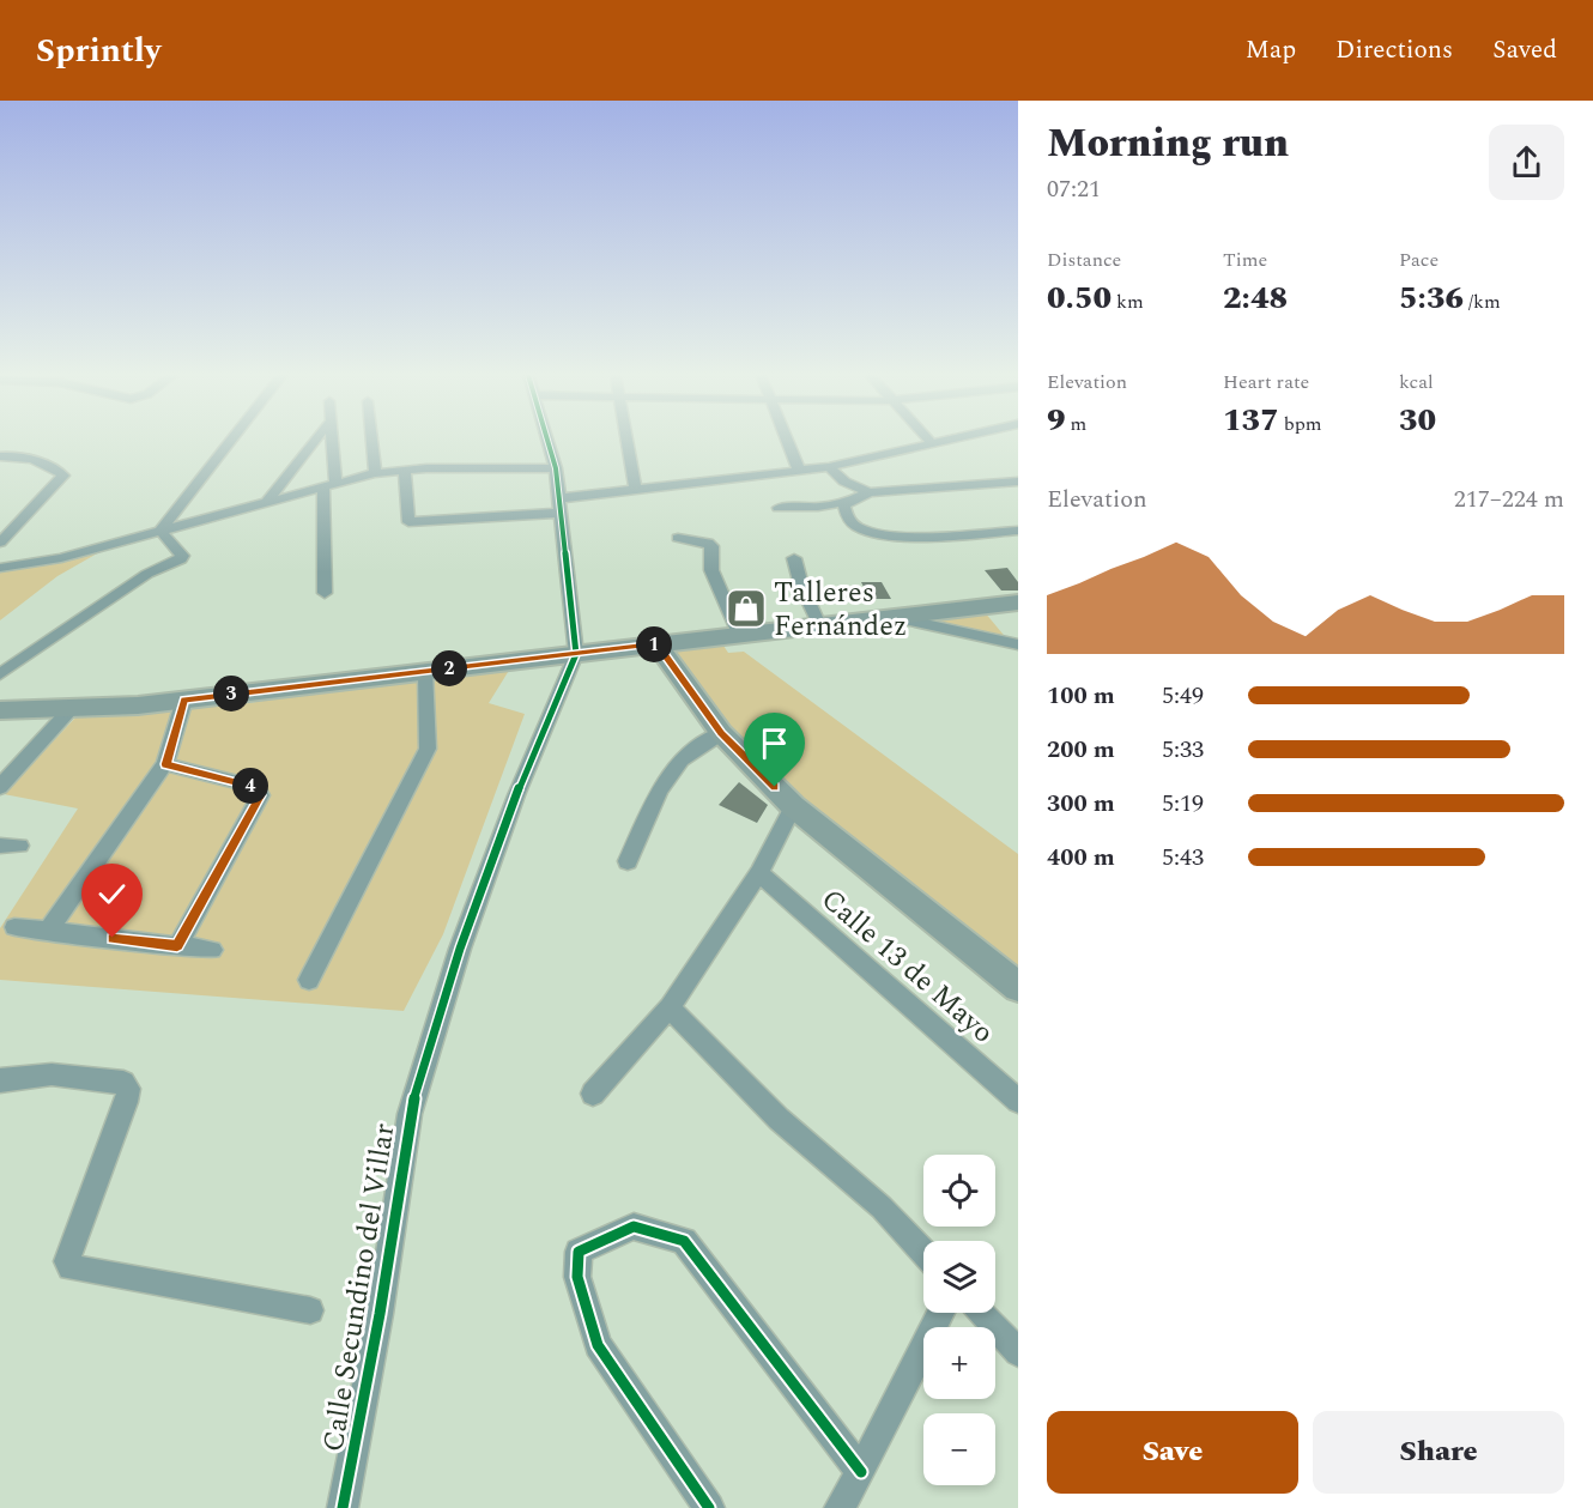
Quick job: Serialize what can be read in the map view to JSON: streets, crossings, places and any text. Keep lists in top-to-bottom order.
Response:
{
  "streets": {
    "street": ["Calle 13 de Mayo", "Calle Secundino del Villar"]
  },
  "places": {
    "shop": ["Talleres Fernández"]
  },
  "page": {
    "header": "Sprintly",
    "nav": ["Map", "Directions", "Saved"],
    "heading": ["Morning run", "07:21"],
    "stats": [
      ["Distance", "0.50 km"],
      ["Time", "2:48"],
      ["Pace", "5:36 /km"],
      ["Elevation", "9 m"],
      ["Heart rate", "137 bpm"],
      ["kcal", "30"]
    ],
    "chart": ["Elevation", "217–224 m"],
    "pins": [
      "1",
      "2",
      "3",
      "4"
    ],
    "list": [
      {
        "name": "100 m",
        "note": "5:49"
      },
      {
        "name": "200 m",
        "note": "5:33"
      },
      {
        "name": "300 m",
        "note": "5:19"
      },
      {
        "name": "400 m",
        "note": "5:43"
      }
    ],
    "map_buttons": ["+", "−"],
    "buttons": ["Save", "Share"]
  }
}
